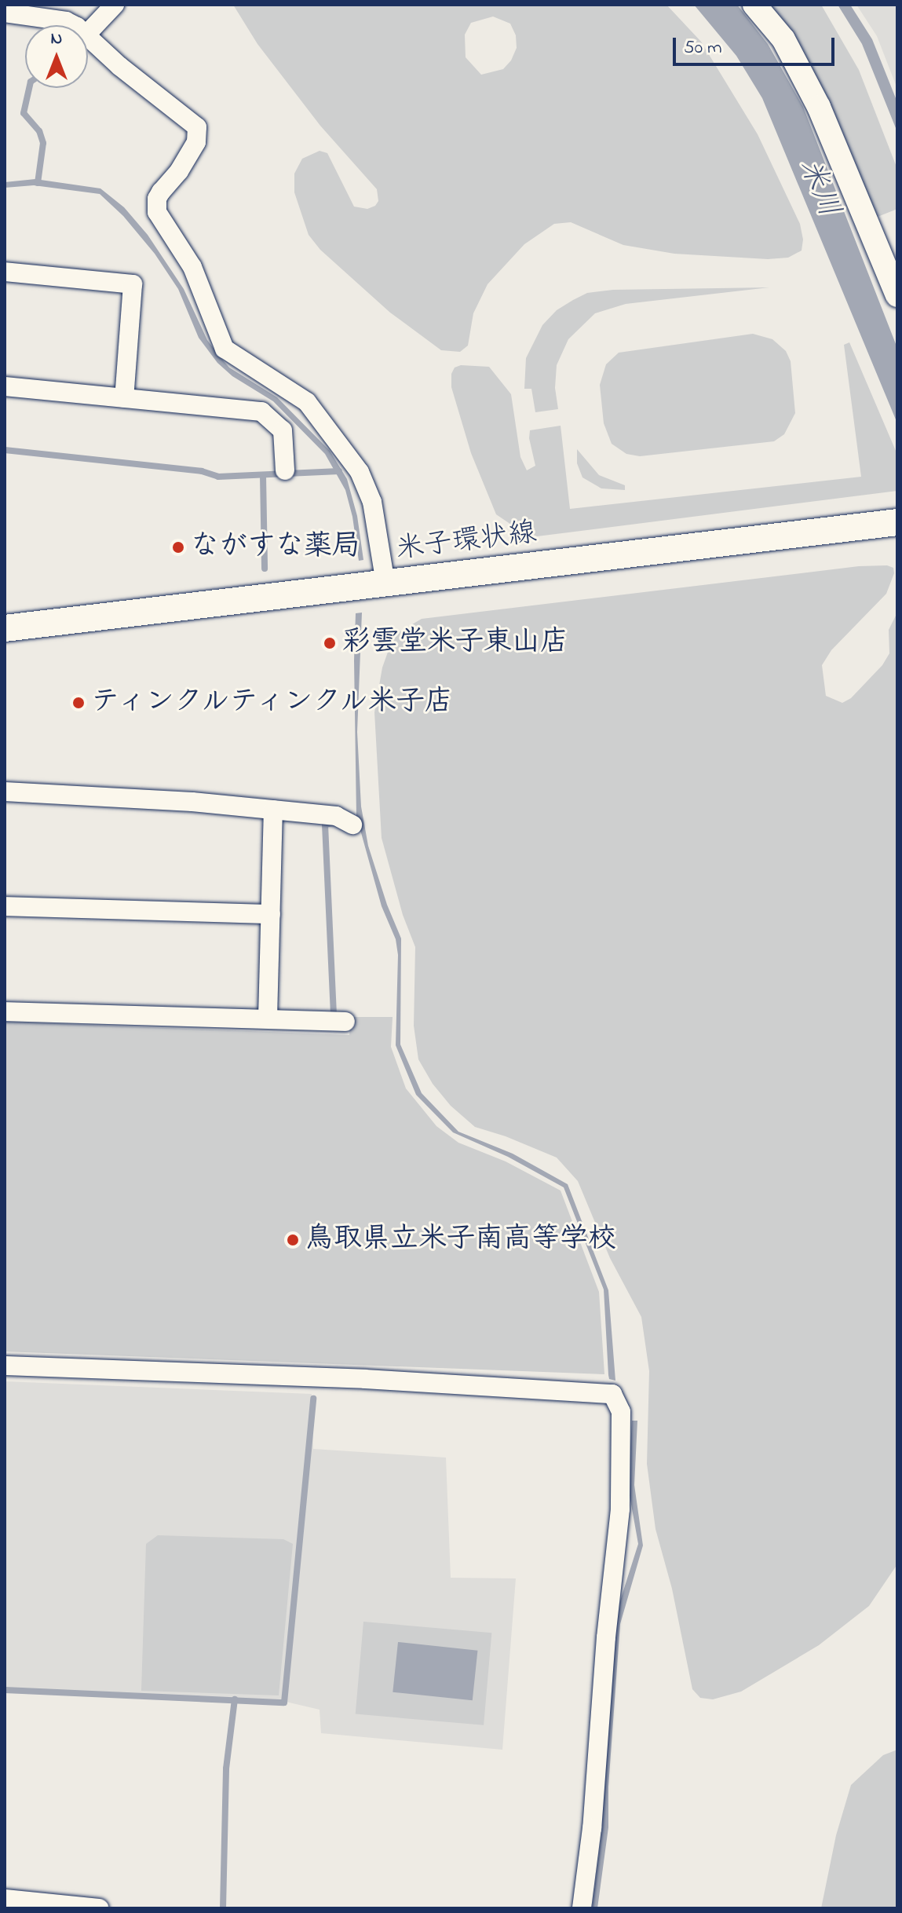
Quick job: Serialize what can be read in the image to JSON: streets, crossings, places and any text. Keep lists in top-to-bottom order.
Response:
{
  "streets": {
    "main road": ["米子環状線"]
  },
  "water": ["米川"],
  "places": [
    "ながすな薬局",
    "彩雲堂米子東山店",
    "ティンクルティンクル米子店",
    "鳥取県立米子南高等学校"
  ],
  "scale_bar": "50 m",
  "north": "top"
}
